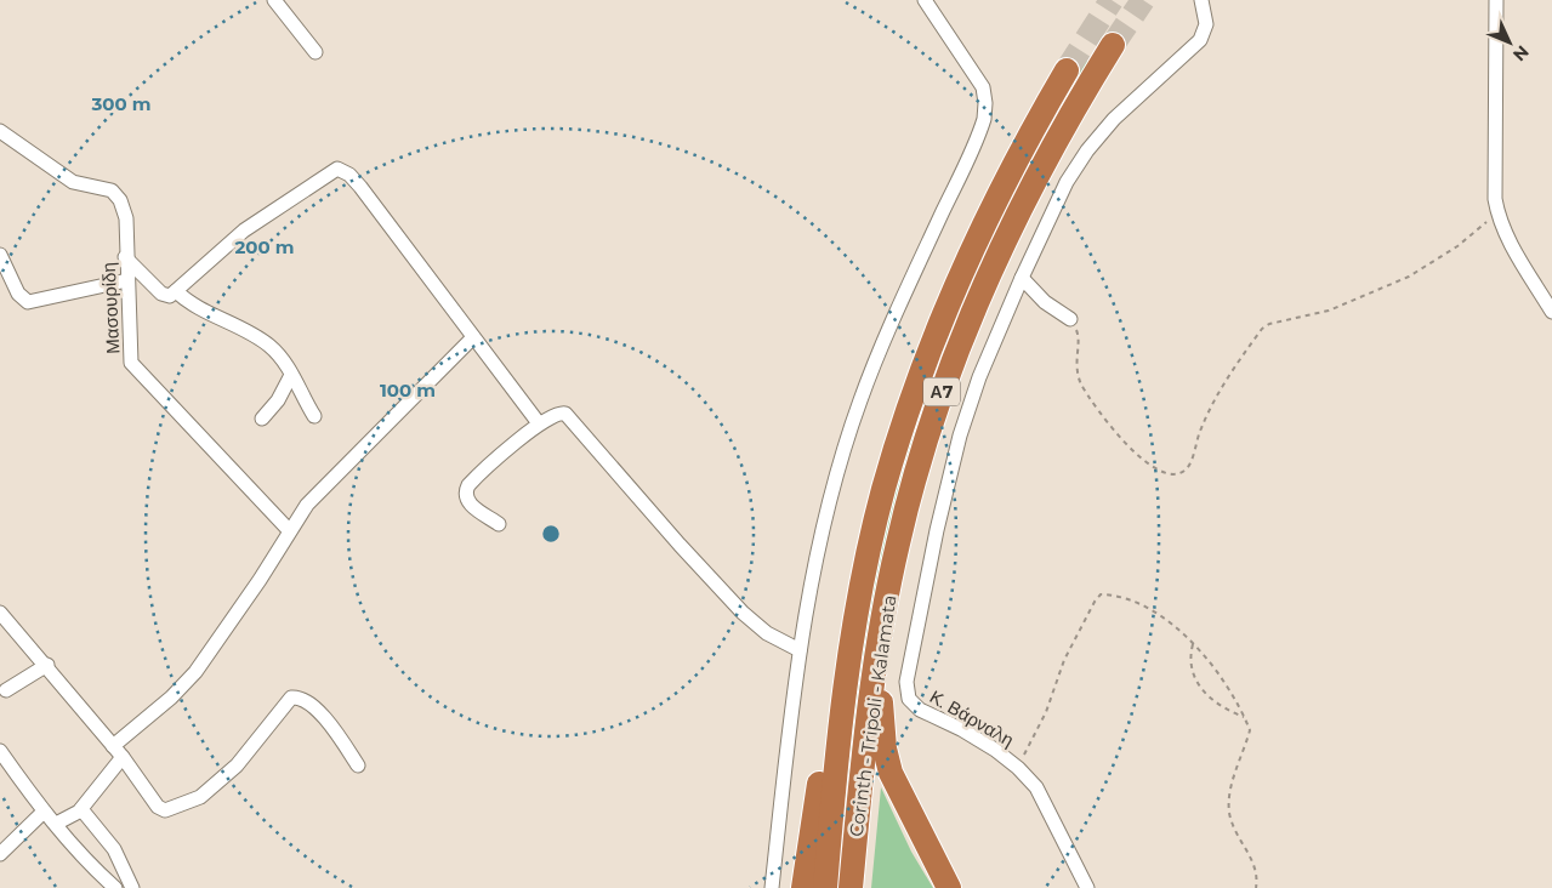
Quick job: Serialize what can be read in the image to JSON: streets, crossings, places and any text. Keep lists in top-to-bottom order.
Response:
{
  "streets": {
    "highway": ["Α7", "Corinth - Tripoli - Kalamata"],
    "street": ["Μασουρίδη", "Κ. Βάρναλη"]
  },
  "north": "bottom right",
  "rings": ["300 m", "200 m", "100 m"]
}
